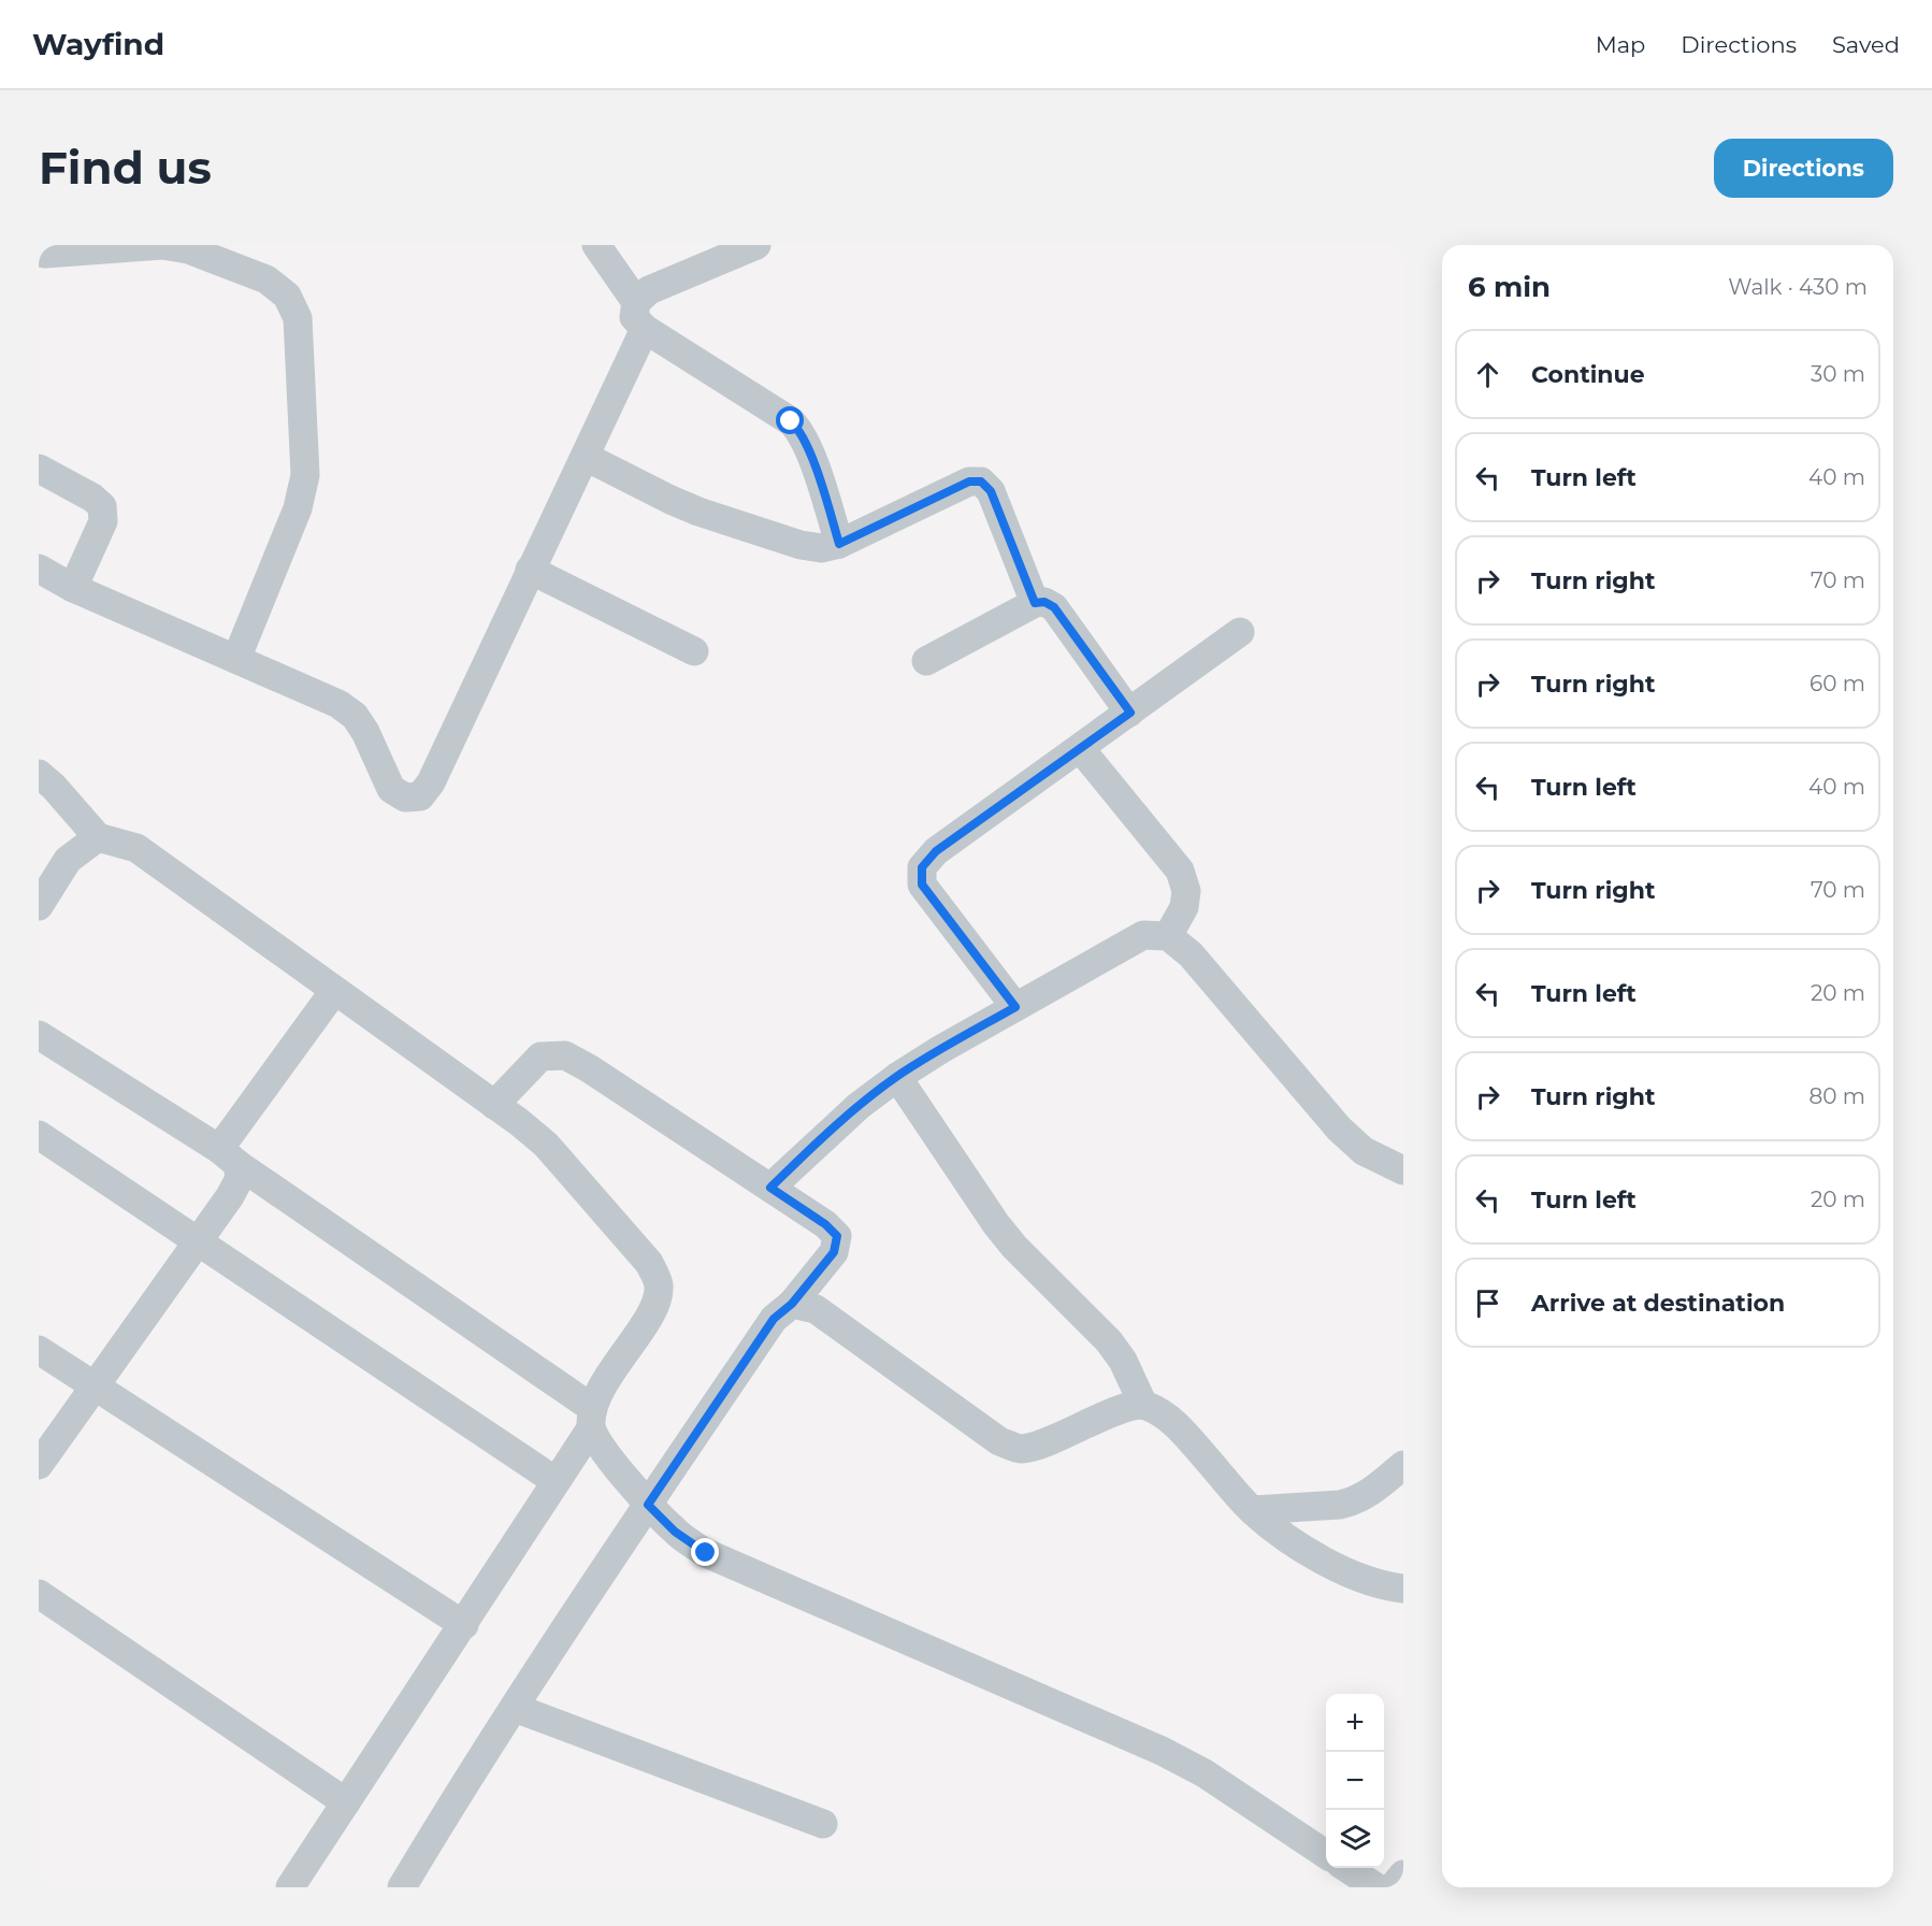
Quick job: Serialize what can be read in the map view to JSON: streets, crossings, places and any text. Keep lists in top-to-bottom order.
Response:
{
  "page": {
    "header": "Wayfind",
    "nav": ["Map", "Directions", "Saved"],
    "buttons": "Directions",
    "title": "Find us",
    "heading": ["6 min", "Walk · 430 m"],
    "list": [
      ["Continue", "30 m"],
      ["Turn left", "40 m"],
      ["Turn right", "70 m"],
      ["Turn right", "60 m"],
      ["Turn left", "40 m"],
      ["Turn right", "70 m"],
      ["Turn left", "20 m"],
      ["Turn right", "80 m"],
      ["Turn left", "20 m"],
      "Arrive at destination"
    ],
    "map_buttons": ["+", "−"]
  }
}
